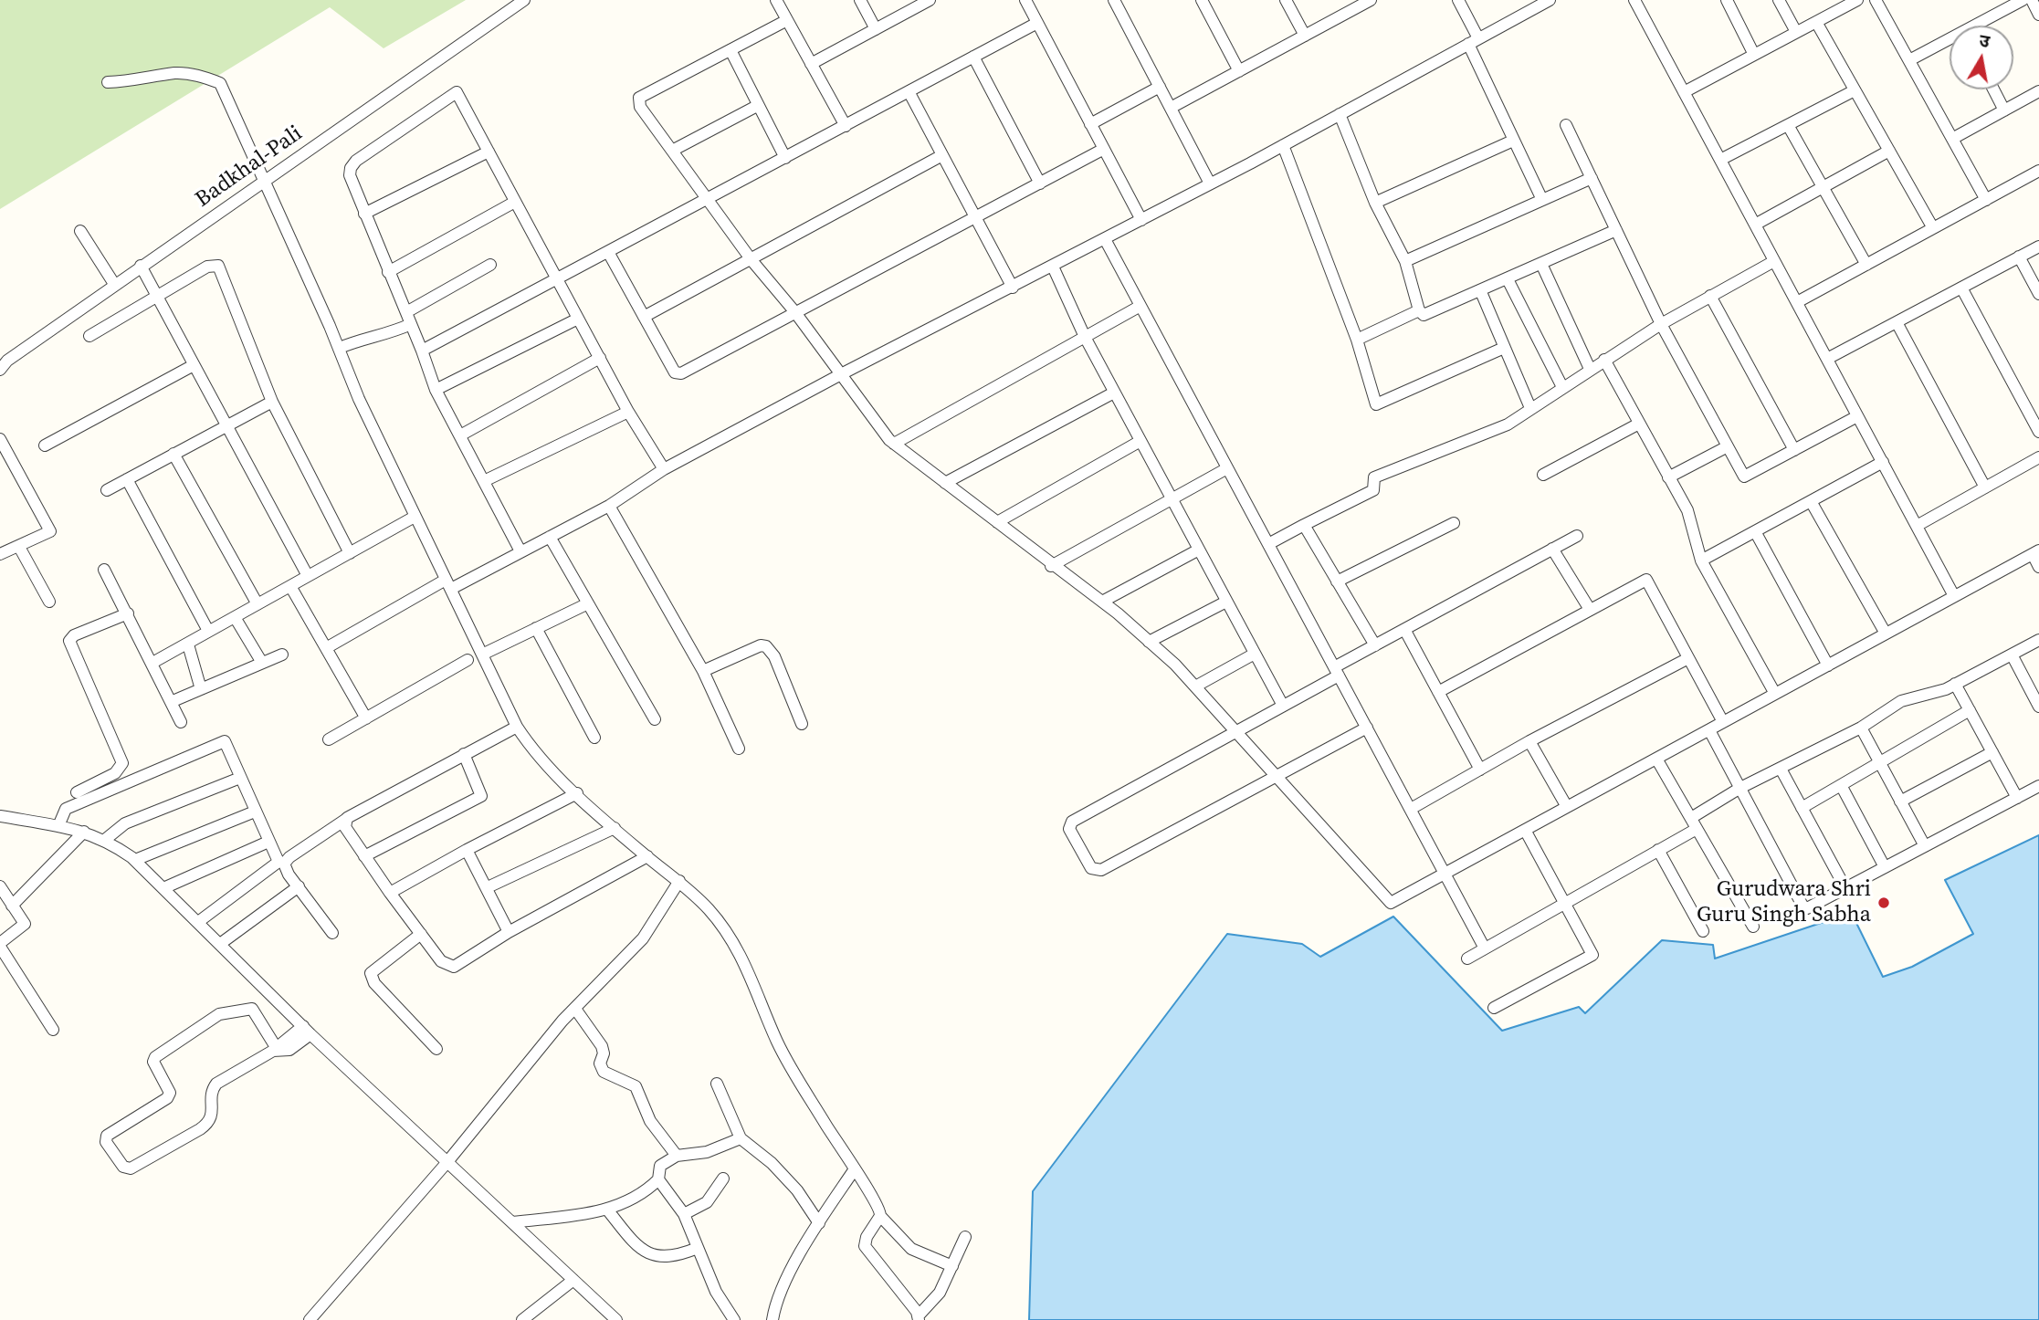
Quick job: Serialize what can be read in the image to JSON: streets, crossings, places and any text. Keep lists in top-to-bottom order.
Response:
{
  "streets": {
    "street": ["Badkhal-Pali"]
  },
  "places": ["Gurudwara Shri Guru Singh Sabha"],
  "north": "top"
}
